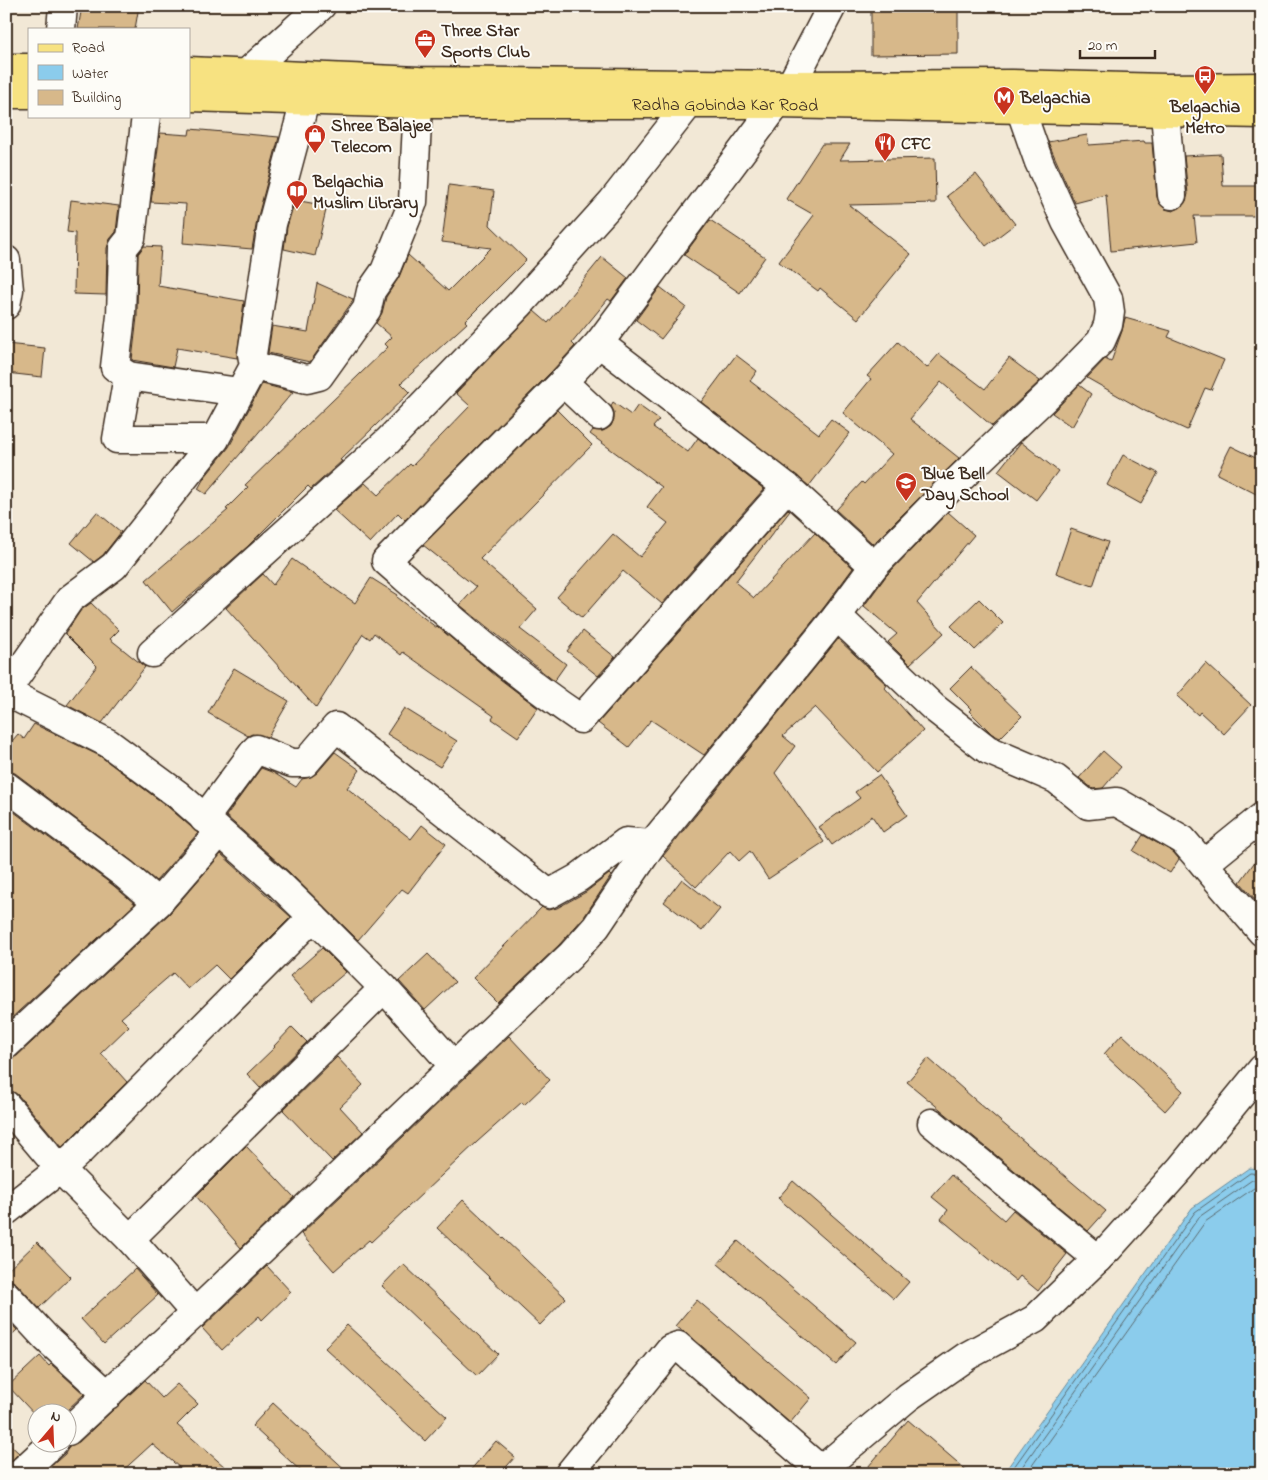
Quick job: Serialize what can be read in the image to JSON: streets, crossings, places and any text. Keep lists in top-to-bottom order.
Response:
{
  "streets": {
    "main road": ["Radha Gobinda Kar Road"]
  },
  "places": {
    "office": ["Three Star Sports Club"],
    "bus stop": ["Belgachia Metro"],
    "metro station": ["Belgachia"],
    "shop": ["Shree Balajee Telecom"],
    "restaurant": ["CFC"],
    "library": ["Belgachia Muslim Library"],
    "school or university": ["Blue Bell Day School"]
  },
  "legend": ["Road", "Water", "Building"],
  "scale_bar": "20 m",
  "north": "top"
}
